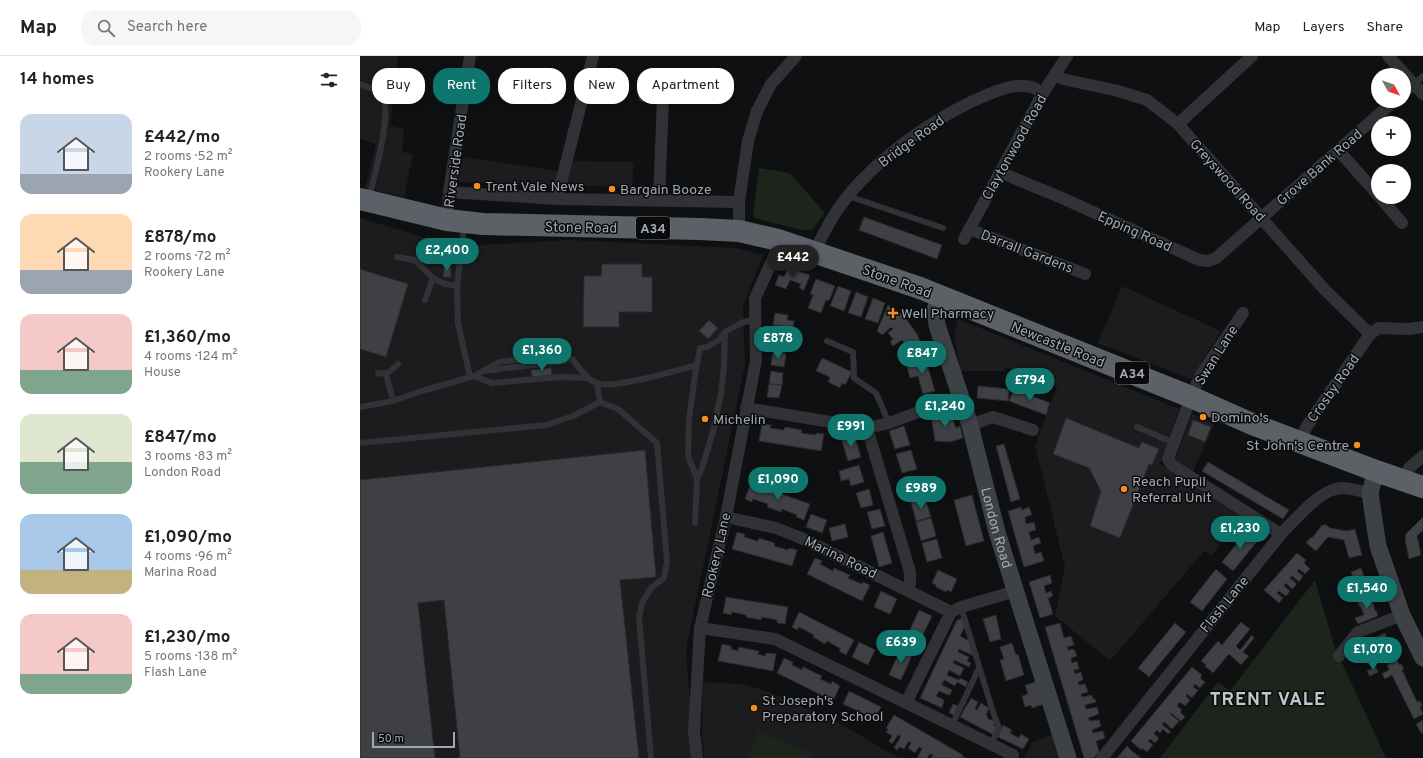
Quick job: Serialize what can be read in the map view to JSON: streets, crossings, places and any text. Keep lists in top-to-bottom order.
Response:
{
  "streets": {
    "highway": ["Stone Road", "A34", "Newcastle Road"],
    "main road": ["London Road"],
    "street": [
      "Bridge Road",
      "Claytonwood Road",
      "Riverside Road",
      "Grove Bank Road",
      "Greyswood Road",
      "Epping Road",
      "Darrall Gardens",
      "Swan Lane",
      "Crosby Road",
      "Rookery Lane",
      "Marina Road",
      "Flash Lane"
    ]
  },
  "crossings": [
    ["Bridge Road", "Claytonwood Road"],
    ["Bridge Road", "Stone Road"],
    ["Claytonwood Road", "Greyswood Road"],
    ["Claytonwood Road", "Epping Road"],
    ["Claytonwood Road", "Darrall Gardens"],
    ["Riverside Road", "Stone Road"],
    ["Grove Bank Road", "Greyswood Road"],
    ["Grove Bank Road", "Epping Road"],
    ["Greyswood Road", "Epping Road"],
    ["Greyswood Road", "Crosby Road"],
    ["Stone Road", "Newcastle Road"],
    ["Stone Road", "London Road"],
    ["Stone Road", "Rookery Lane"],
    ["Newcastle Road", "Swan Lane"],
    ["Newcastle Road", "Crosby Road"],
    ["Newcastle Road", "London Road"],
    ["Swan Lane", "Flash Lane"],
    ["Rookery Lane", "Marina Road"]
  ],
  "districts": ["TRENT VALE"],
  "places": {
    "other": [
      "Trent Vale News",
      "Bargain Booze",
      "Domino's",
      "Michelin",
      "St John's Centre",
      "Reach Pupil Referral Unit",
      "St Joseph's Preparatory School"
    ],
    "health": ["Well Pharmacy"]
  },
  "scale_bar": "50 m",
  "north": "bottom right",
  "page": {
    "header": "Map",
    "search": "Search here",
    "nav": ["Map", "Layers", "Share"],
    "heading": "14 homes",
    "map_buttons": ["+", "−"],
    "chip": [
      "Buy",
      "Rent",
      "Filters",
      "New",
      "Apartment"
    ],
    "list": [
      {
        "name": "£442/mo",
        "note": "2 rooms · 52 m² · Rookery Lane"
      },
      {
        "name": "£878/mo",
        "note": "2 rooms · 72 m² · Rookery Lane"
      },
      {
        "name": "£1,360/mo",
        "note": "4 rooms · 124 m² · House"
      },
      {
        "name": "£847/mo",
        "note": "3 rooms · 83 m² · London Road"
      },
      {
        "name": "£1,090/mo",
        "note": "4 rooms · 96 m² · Marina Road"
      },
      {
        "name": "£1,230/mo",
        "note": "5 rooms · 138 m² · Flash Lane"
      }
    ],
    "price": [
      "£2,400",
      "£442",
      "£878",
      "£1,360",
      "£847",
      "£794",
      "£1,240",
      "£991",
      "£1,090",
      "£989",
      "£1,230",
      "£1,540",
      "£639",
      "£1,070"
    ],
    "scale": "50 m"
  }
}
